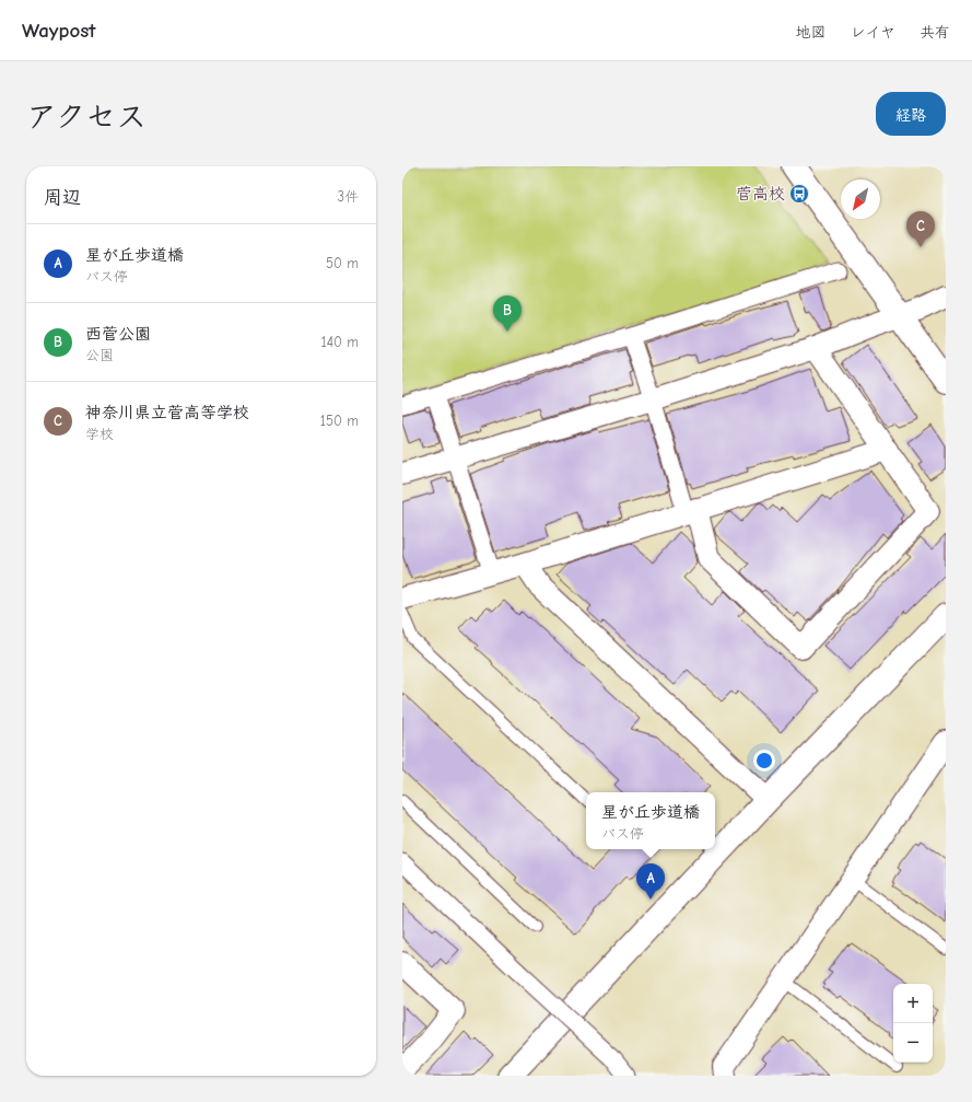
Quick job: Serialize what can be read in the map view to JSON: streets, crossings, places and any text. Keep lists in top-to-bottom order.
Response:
{
  "places": {
    "bus stop": ["菅高校"]
  },
  "north": "bottom left",
  "page": {
    "header": "Waypost",
    "nav": ["地図", "レイヤ", "共有"],
    "title": "アクセス",
    "buttons": "経路",
    "heading": ["周辺", "3件"],
    "pins": ["C", "B", "A"],
    "list": [
      {
        "mark": "A",
        "name": "星が丘歩道橋",
        "note": "バス停",
        "value": "50 m"
      },
      {
        "mark": "B",
        "name": "西菅公園",
        "note": "公園",
        "value": "140 m"
      },
      {
        "mark": "C",
        "name": "神奈川県立菅高等学校",
        "note": "学校",
        "value": "150 m"
      }
    ],
    "popup": ["星が丘歩道橋", "バス停"],
    "map_buttons": ["+", "−"]
  }
}
